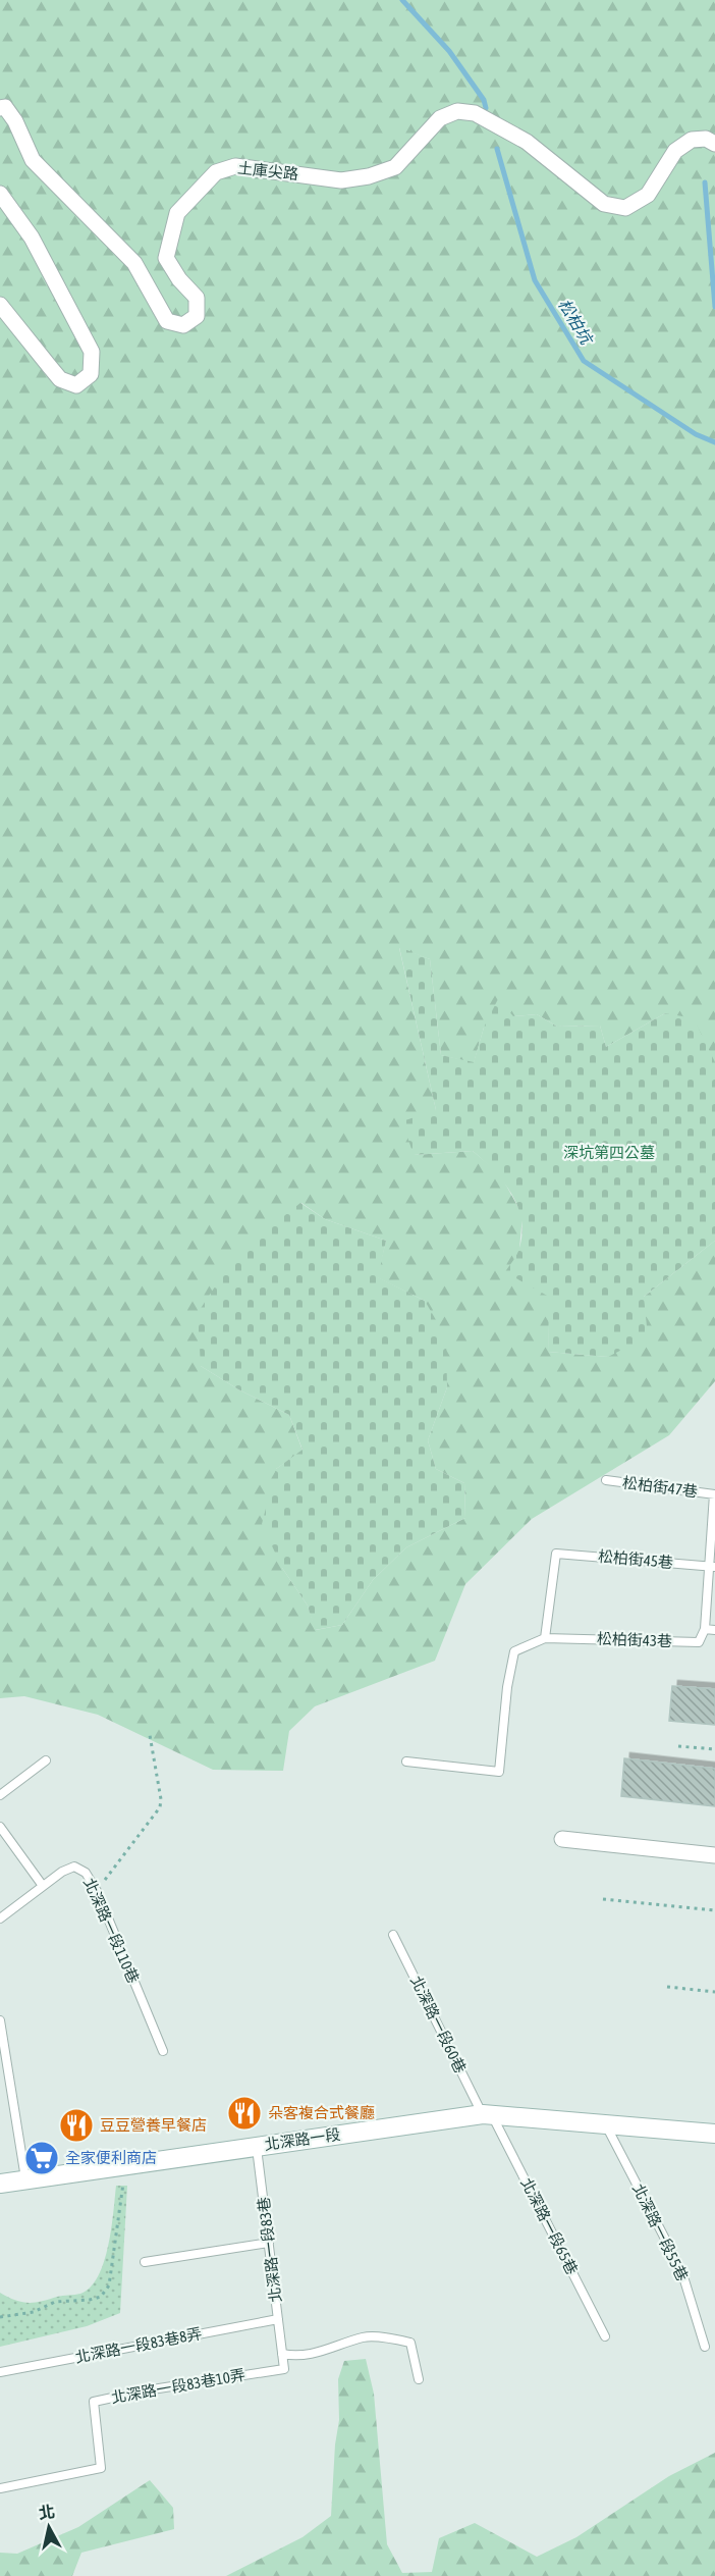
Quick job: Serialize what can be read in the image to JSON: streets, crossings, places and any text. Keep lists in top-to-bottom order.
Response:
{
  "streets": {
    "main road": ["北深路一段"],
    "street": ["土庫尖路"],
    "lane": [
      "松柏街47巷",
      "松柏街45巷",
      "松柏街43巷",
      "北深路一段110巷",
      "北深路一段60巷",
      "北深路一段65巷",
      "北深路一段55巷",
      "北深路一段83巷",
      "北深路一段83巷8弄",
      "北深路一段83巷10弄"
    ]
  },
  "crossings": [
    ["松柏街45巷", "松柏街43巷"],
    ["北深路一段60巷", "北深路一段"],
    ["北深路一段60巷", "北深路一段65巷"],
    ["北深路一段", "北深路一段65巷"],
    ["北深路一段", "北深路一段55巷"],
    ["北深路一段", "北深路一段83巷"],
    ["北深路一段83巷", "北深路一段83巷8弄"],
    ["北深路一段83巷", "北深路一段83巷10弄"]
  ],
  "water": ["松柏坑"],
  "parks": ["深坑第四公墓"],
  "places": {
    "restaurant": ["朵客複合式餐廳", "豆豆營養早餐店"],
    "supermarket": ["全家便利商店"]
  },
  "north": "top"
}
